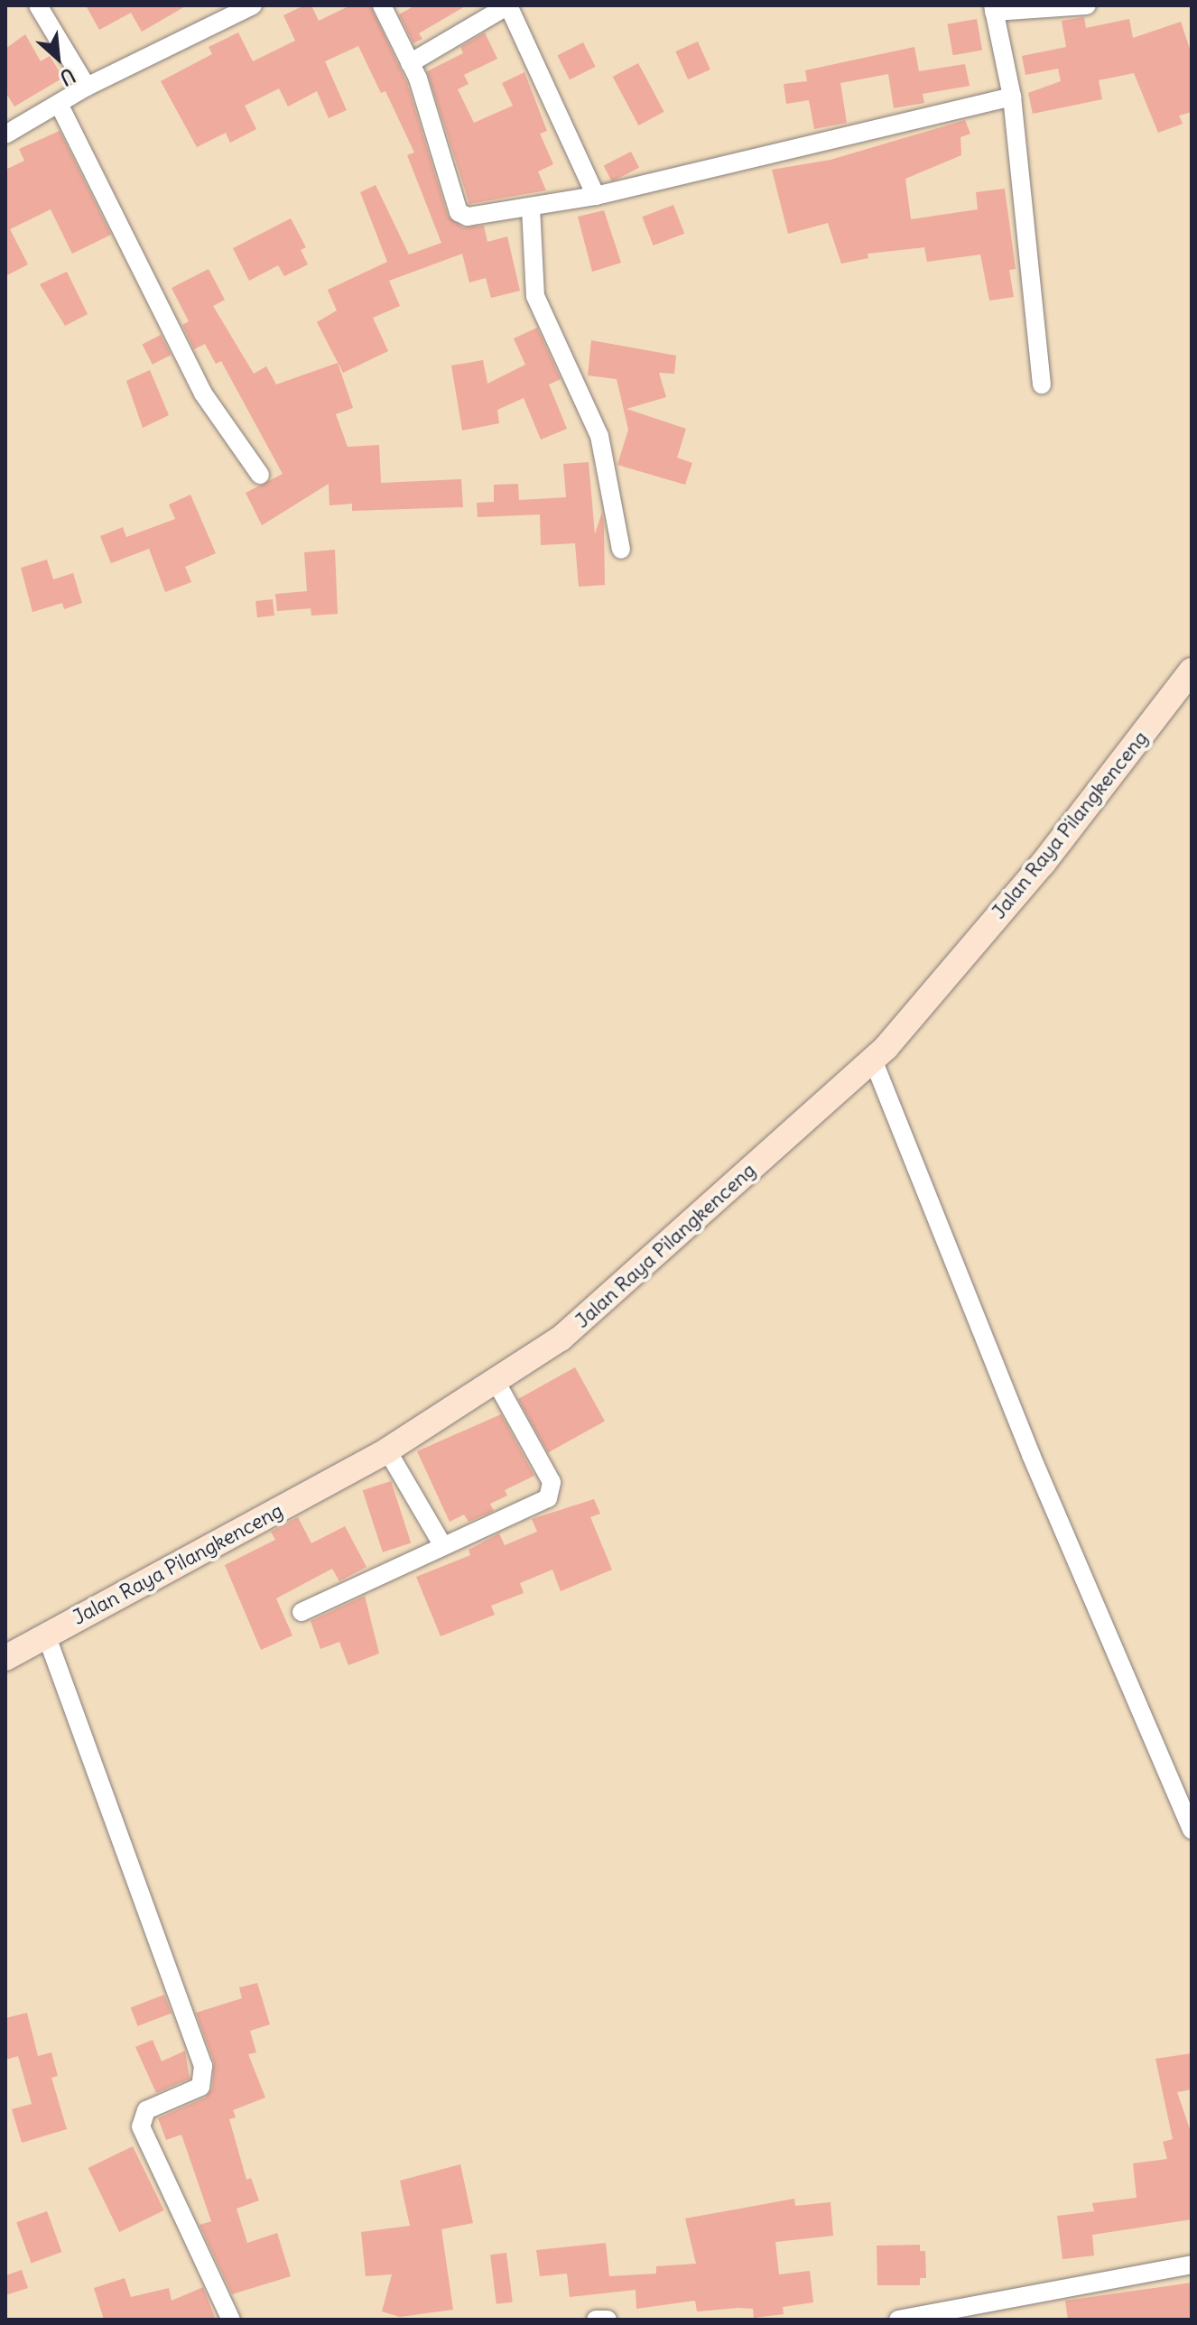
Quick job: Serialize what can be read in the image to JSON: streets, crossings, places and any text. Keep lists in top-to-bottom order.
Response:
{
  "streets": {
    "main road": ["Jalan Raya Pilangkenceng"]
  },
  "north": "bottom right"
}
